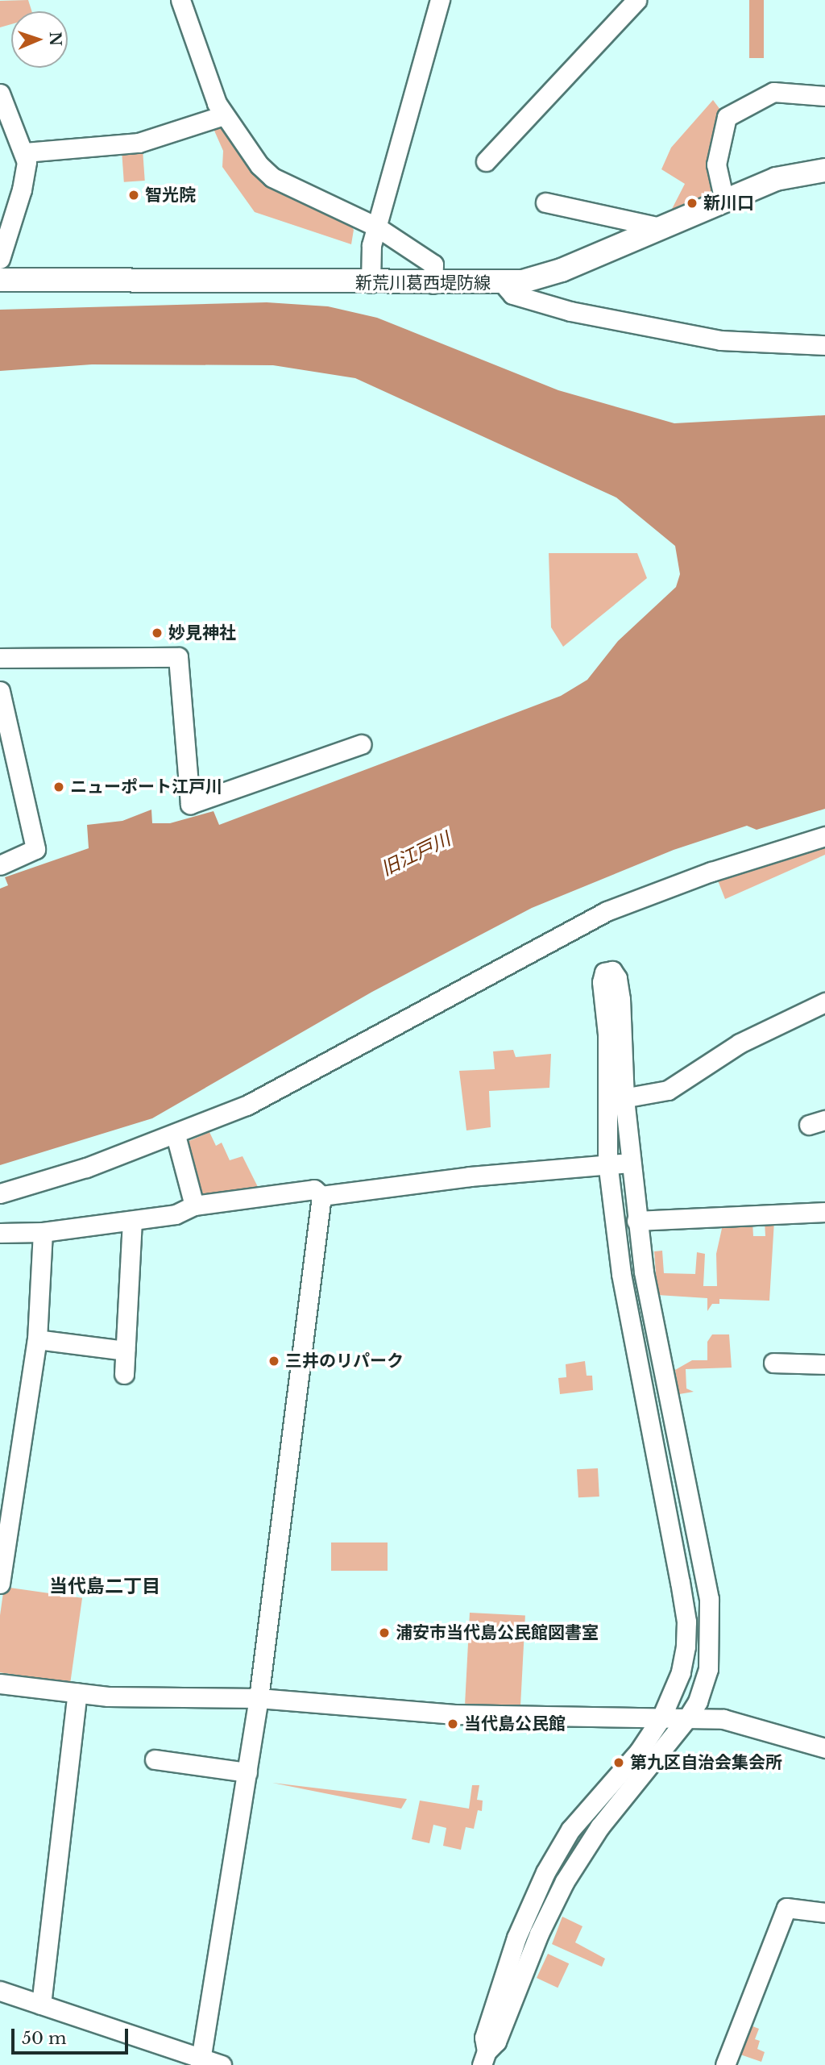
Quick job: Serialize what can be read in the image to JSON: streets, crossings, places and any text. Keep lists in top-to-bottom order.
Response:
{
  "streets": {
    "main road": ["新荒川葛西堤防線"]
  },
  "districts": ["当代島二丁目"],
  "water": ["旧江戸川"],
  "places": [
    "智光院",
    "新川口",
    "妙見神社",
    "ニューポート江戸川",
    "三井のリパーク",
    "浦安市当代島公民館図書室",
    "当代島公民館",
    "第九区自治会集会所"
  ],
  "scale_bar": "50 m",
  "north": "right"
}
